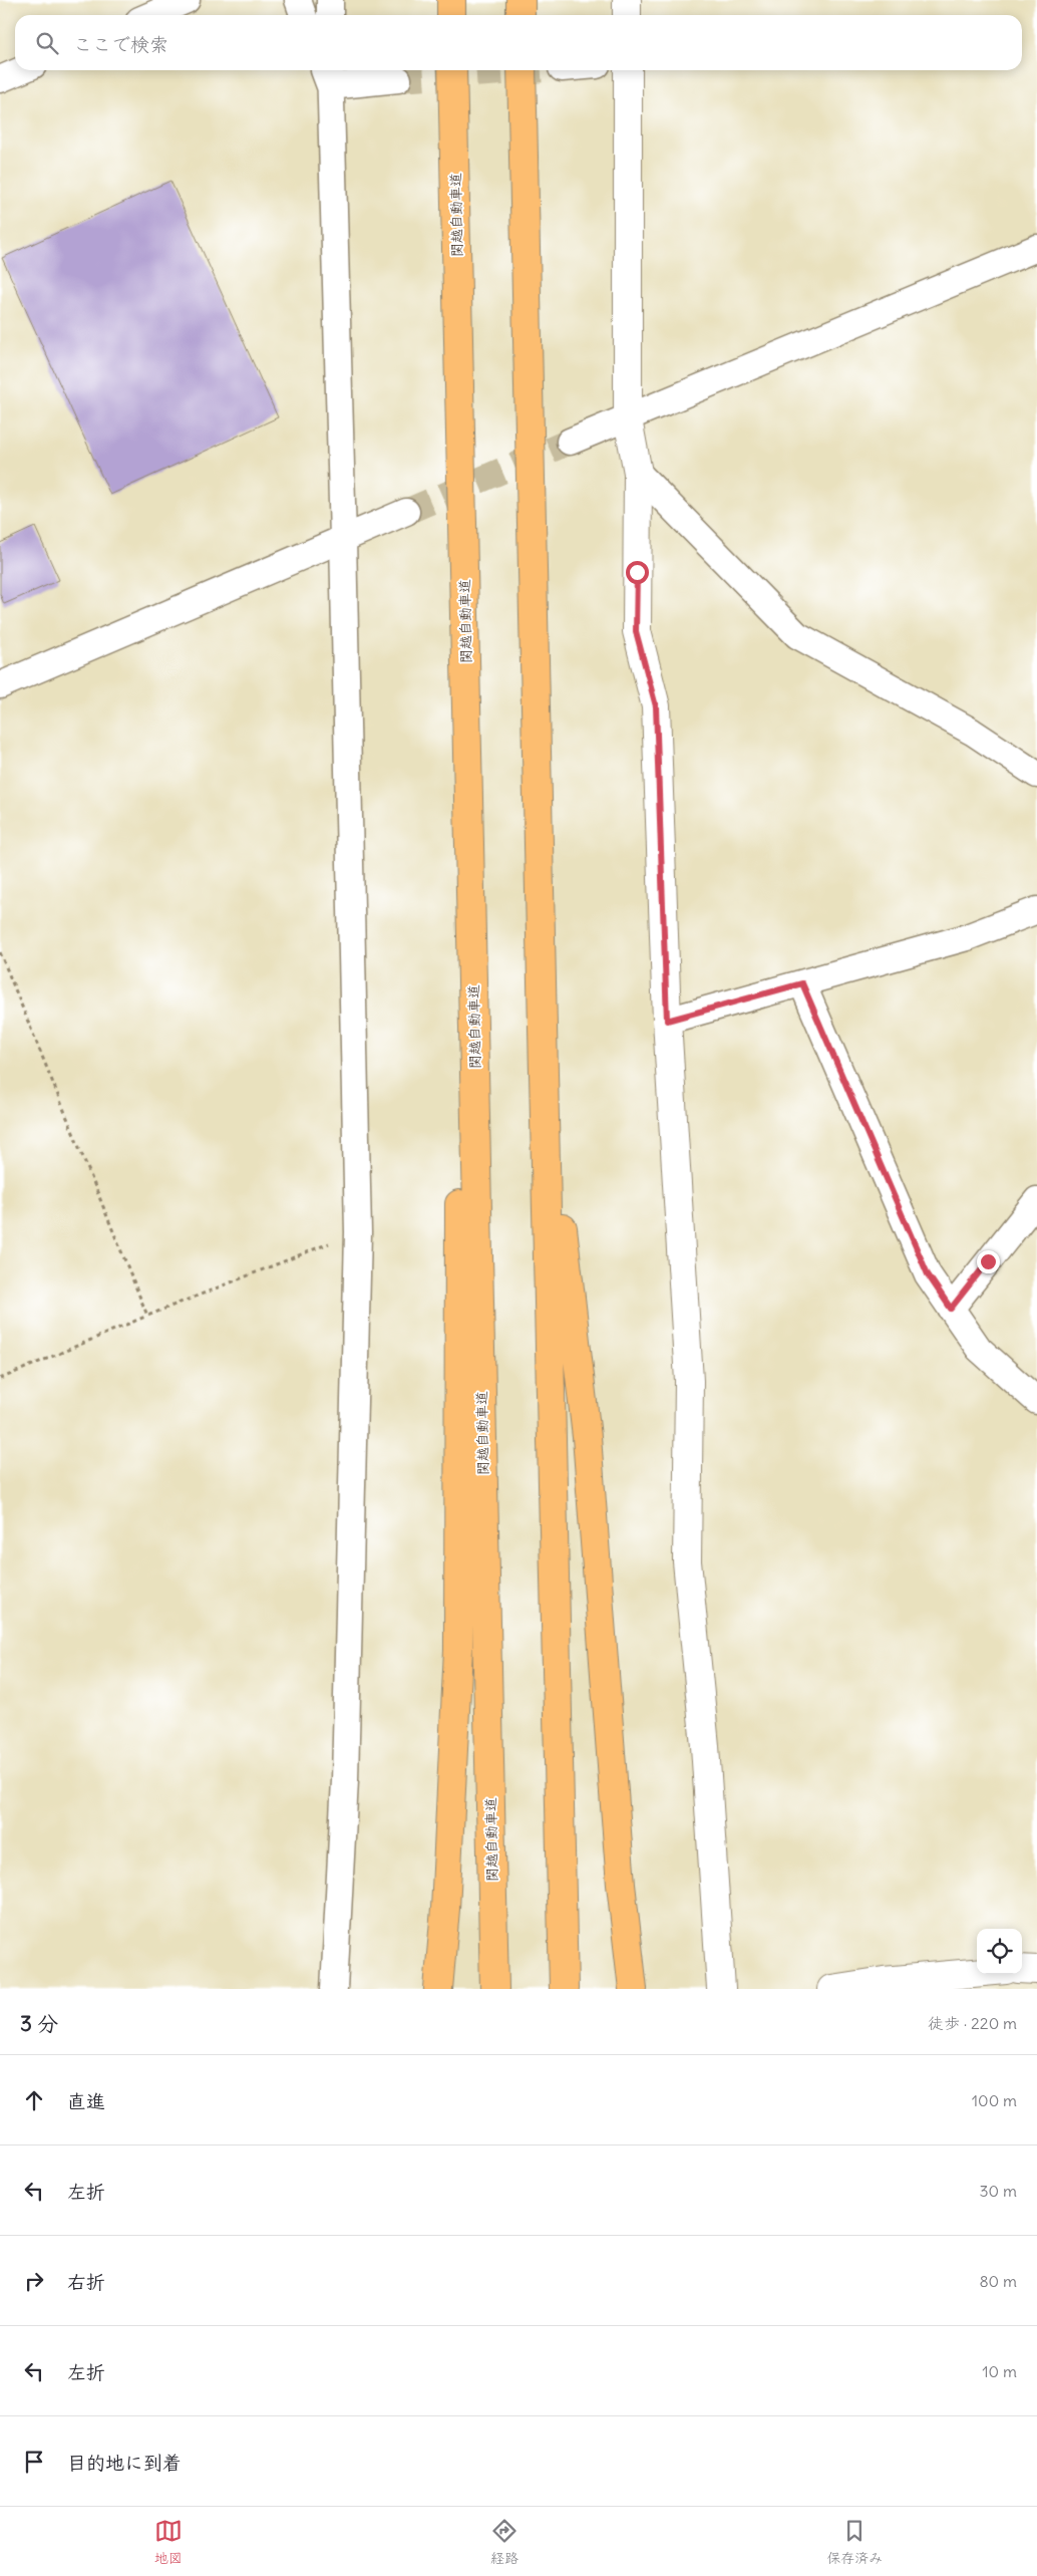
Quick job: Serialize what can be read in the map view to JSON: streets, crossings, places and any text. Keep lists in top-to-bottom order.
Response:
{
  "streets": {
    "highway": ["関越自動車道"]
  },
  "page": {
    "search": "ここで検索",
    "heading": ["3 分", "徒歩 · 220 m"],
    "list": [
      ["直進", "100 m"],
      ["左折", "30 m"],
      ["右折", "80 m"],
      ["左折", "10 m"],
      "目的地に到着"
    ],
    "nav": ["地図", "経路", "保存済み"]
  }
}
